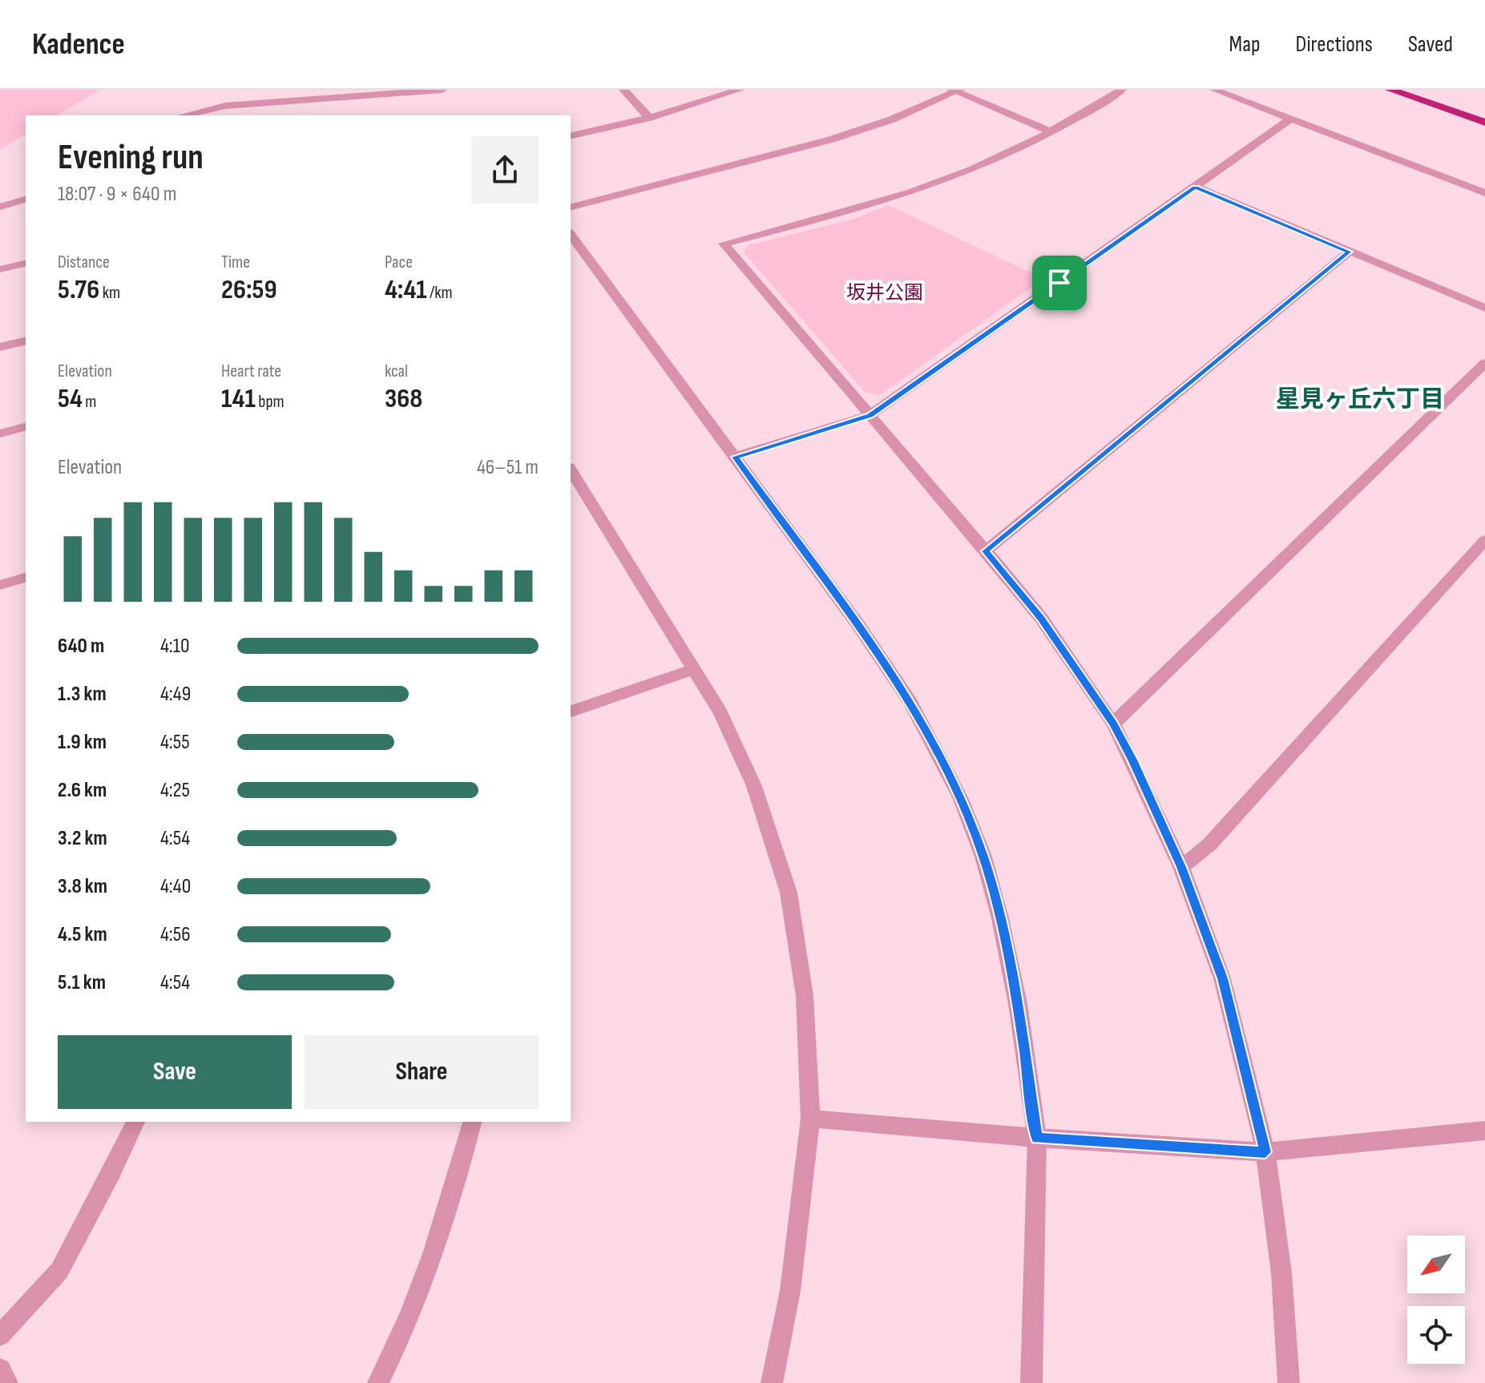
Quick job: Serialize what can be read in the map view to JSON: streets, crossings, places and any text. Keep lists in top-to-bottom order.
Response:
{
  "districts": ["星見ヶ丘六丁目"],
  "parks": ["坂井公園"],
  "north": "bottom left",
  "page": {
    "header": "Kadence",
    "nav": ["Map", "Directions", "Saved"],
    "heading": ["Evening run", "18:07 · 9 × 640 m"],
    "stats": [
      ["Distance", "5.76 km"],
      ["Time", "26:59"],
      ["Pace", "4:41 /km"],
      ["Elevation", "54 m"],
      ["Heart rate", "141 bpm"],
      ["kcal", "368"]
    ],
    "chart": ["Elevation", "46–51 m"],
    "list": [
      {
        "name": "640 m",
        "note": "4:10"
      },
      {
        "name": "1.3 km",
        "note": "4:49"
      },
      {
        "name": "1.9 km",
        "note": "4:55"
      },
      {
        "name": "2.6 km",
        "note": "4:25"
      },
      {
        "name": "3.2 km",
        "note": "4:54"
      },
      {
        "name": "3.8 km",
        "note": "4:40"
      },
      {
        "name": "4.5 km",
        "note": "4:56"
      },
      {
        "name": "5.1 km",
        "note": "4:54"
      }
    ],
    "buttons": ["Save", "Share"]
  }
}
